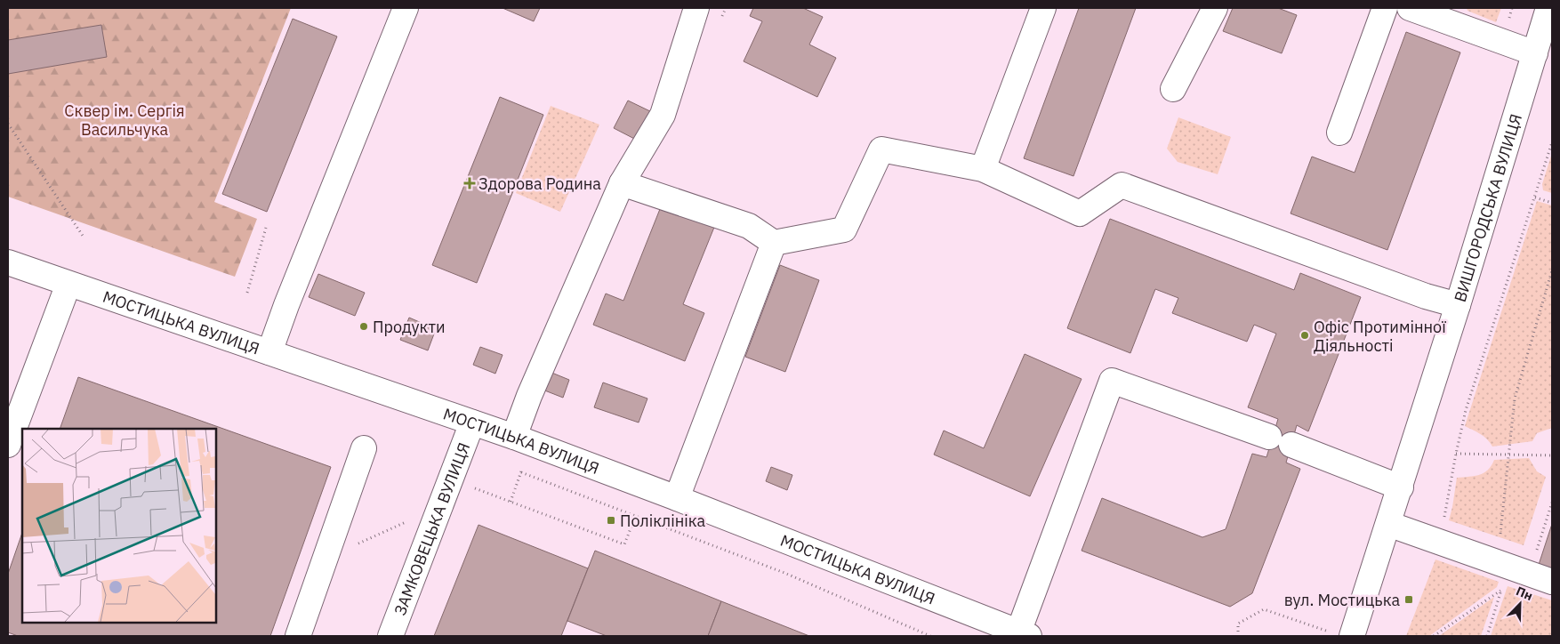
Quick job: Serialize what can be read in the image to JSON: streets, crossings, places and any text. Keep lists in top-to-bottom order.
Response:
{
  "streets": {
    "street": ["ВИШГОРОДСЬКА ВУЛИЦЯ", "МОСТИЦЬКА ВУЛИЦЯ", "ЗАМКОВЕЦЬКА ВУЛИЦЯ"]
  },
  "crossings": [
    ["МОСТИЦЬКА ВУЛИЦЯ", "ЗАМКОВЕЦЬКА ВУЛИЦЯ"]
  ],
  "parks": ["Сквер ім. Сергія Васильчука"],
  "places": {
    "health": ["Здорова Родина"],
    "other": ["Продукти", "Офіс Протимінної Діяльності"],
    "transit": ["Поліклініка", "вул. Мостицька"]
  },
  "north": "top right"
}
